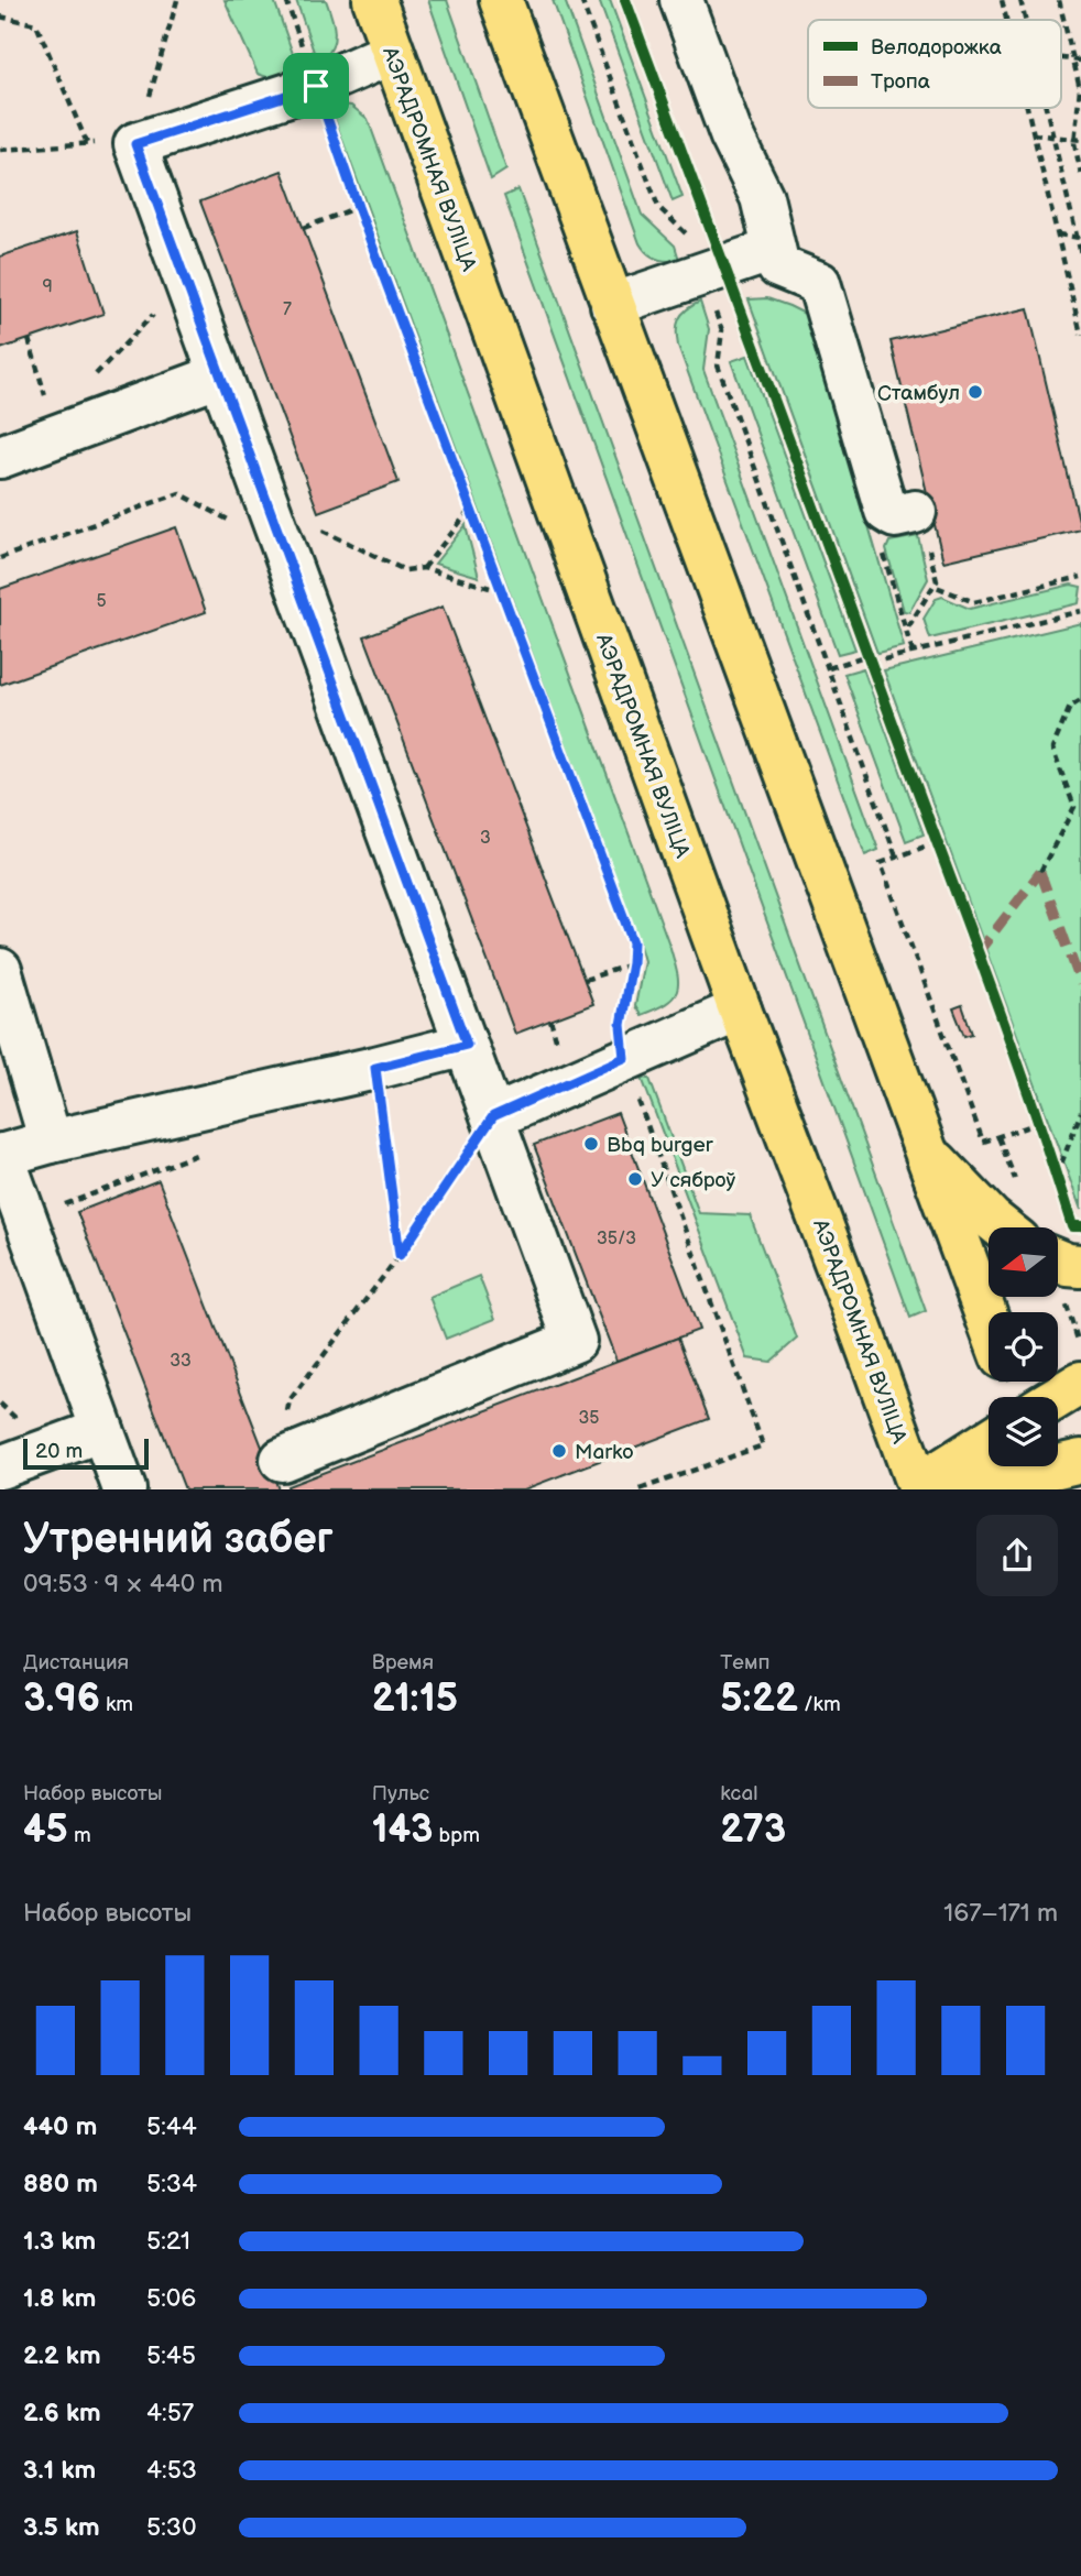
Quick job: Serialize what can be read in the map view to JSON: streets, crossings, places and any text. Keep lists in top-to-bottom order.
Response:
{
  "streets": {
    "main road": ["АЭРАДРОМНАЯ ВУЛІЦА"]
  },
  "places": [
    "Стамбул",
    "Bbq burger",
    "У сяброў",
    "Marko"
  ],
  "house_numbers": [
    "9",
    "7",
    "5",
    "3",
    "35/3",
    "33",
    "35"
  ],
  "legend": ["Велодорожка", "Тропа"],
  "scale_bar": "20 m",
  "north": "left",
  "page": {
    "scale": "20 m",
    "heading": ["Утренний забег", "09:53 · 9 × 440 m"],
    "stats": [
      ["Дистанция", "3.96 km"],
      ["Время", "21:15"],
      ["Темп", "5:22 /km"],
      ["Набор высоты", "45 m"],
      ["Пульс", "143 bpm"],
      ["kcal", "273"]
    ],
    "chart": ["Набор высоты", "167–171 m"],
    "list": [
      {
        "name": "440 m",
        "note": "5:44"
      },
      {
        "name": "880 m",
        "note": "5:34"
      },
      {
        "name": "1.3 km",
        "note": "5:21"
      },
      {
        "name": "1.8 km",
        "note": "5:06"
      },
      {
        "name": "2.2 km",
        "note": "5:45"
      },
      {
        "name": "2.6 km",
        "note": "4:57"
      },
      {
        "name": "3.1 km",
        "note": "4:53"
      },
      {
        "name": "3.5 km",
        "note": "5:30"
      }
    ]
  }
}
